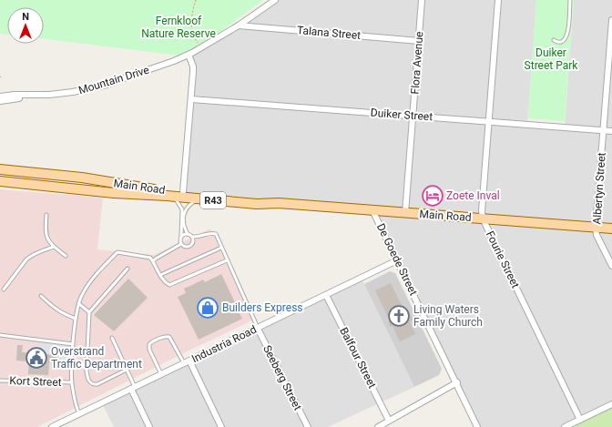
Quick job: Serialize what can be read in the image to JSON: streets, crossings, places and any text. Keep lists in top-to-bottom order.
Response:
{
  "streets": {
    "main road": ["Main Road", "R43"],
    "street": [
      "Talana Street",
      "Flora Avenue",
      "Mountain Drive",
      "Duiker Street",
      "Albertyn Street",
      "De Goede Street",
      "Fourie Street",
      "Industria Road",
      "Balfour Street",
      "Seeberg Street"
    ],
    "lane": ["Kort Street"]
  },
  "crossings": [
    ["Talana Street", "Flora Avenue"],
    ["Talana Street", "Mountain Drive"],
    ["Flora Avenue", "Duiker Street"],
    ["Flora Avenue", "Main Road"],
    ["Duiker Street", "Albertyn Street"],
    ["Duiker Street", "Fourie Street"],
    ["Main Road", "Albertyn Street"],
    ["Main Road", "De Goede Street"],
    ["Main Road", "Fourie Street"],
    ["De Goede Street", "Industria Road"],
    ["Industria Road", "Balfour Street"],
    ["Industria Road", "Seeberg Street"]
  ],
  "parks": ["Fernkloof Nature Reserve", "Duiker Street Park"],
  "places": {
    "hotel": ["Zoete Inval"],
    "shop": ["Builders Express"],
    "church": ["Living Waters Family Church"],
    "public building": ["Overstrand Traffic Department"]
  },
  "north": "top"
}
